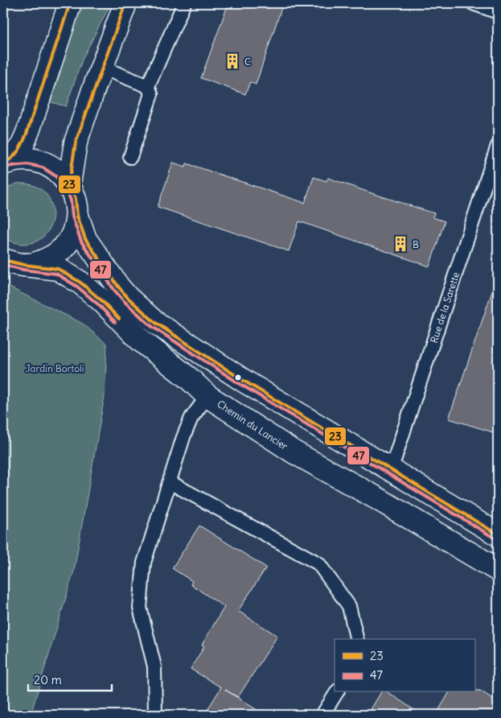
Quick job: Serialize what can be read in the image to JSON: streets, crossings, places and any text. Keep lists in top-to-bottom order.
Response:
{
  "streets": {
    "street": ["Chemin du Lancier"],
    "lane": ["Rue de la Sarette"]
  },
  "parks": ["Jardin Bortoli"],
  "places": {
    "building": ["C", "B"]
  },
  "lines": ["transit line 23", "transit line 47"],
  "legend": ["23", "47"],
  "scale_bar": "20 m"
}
